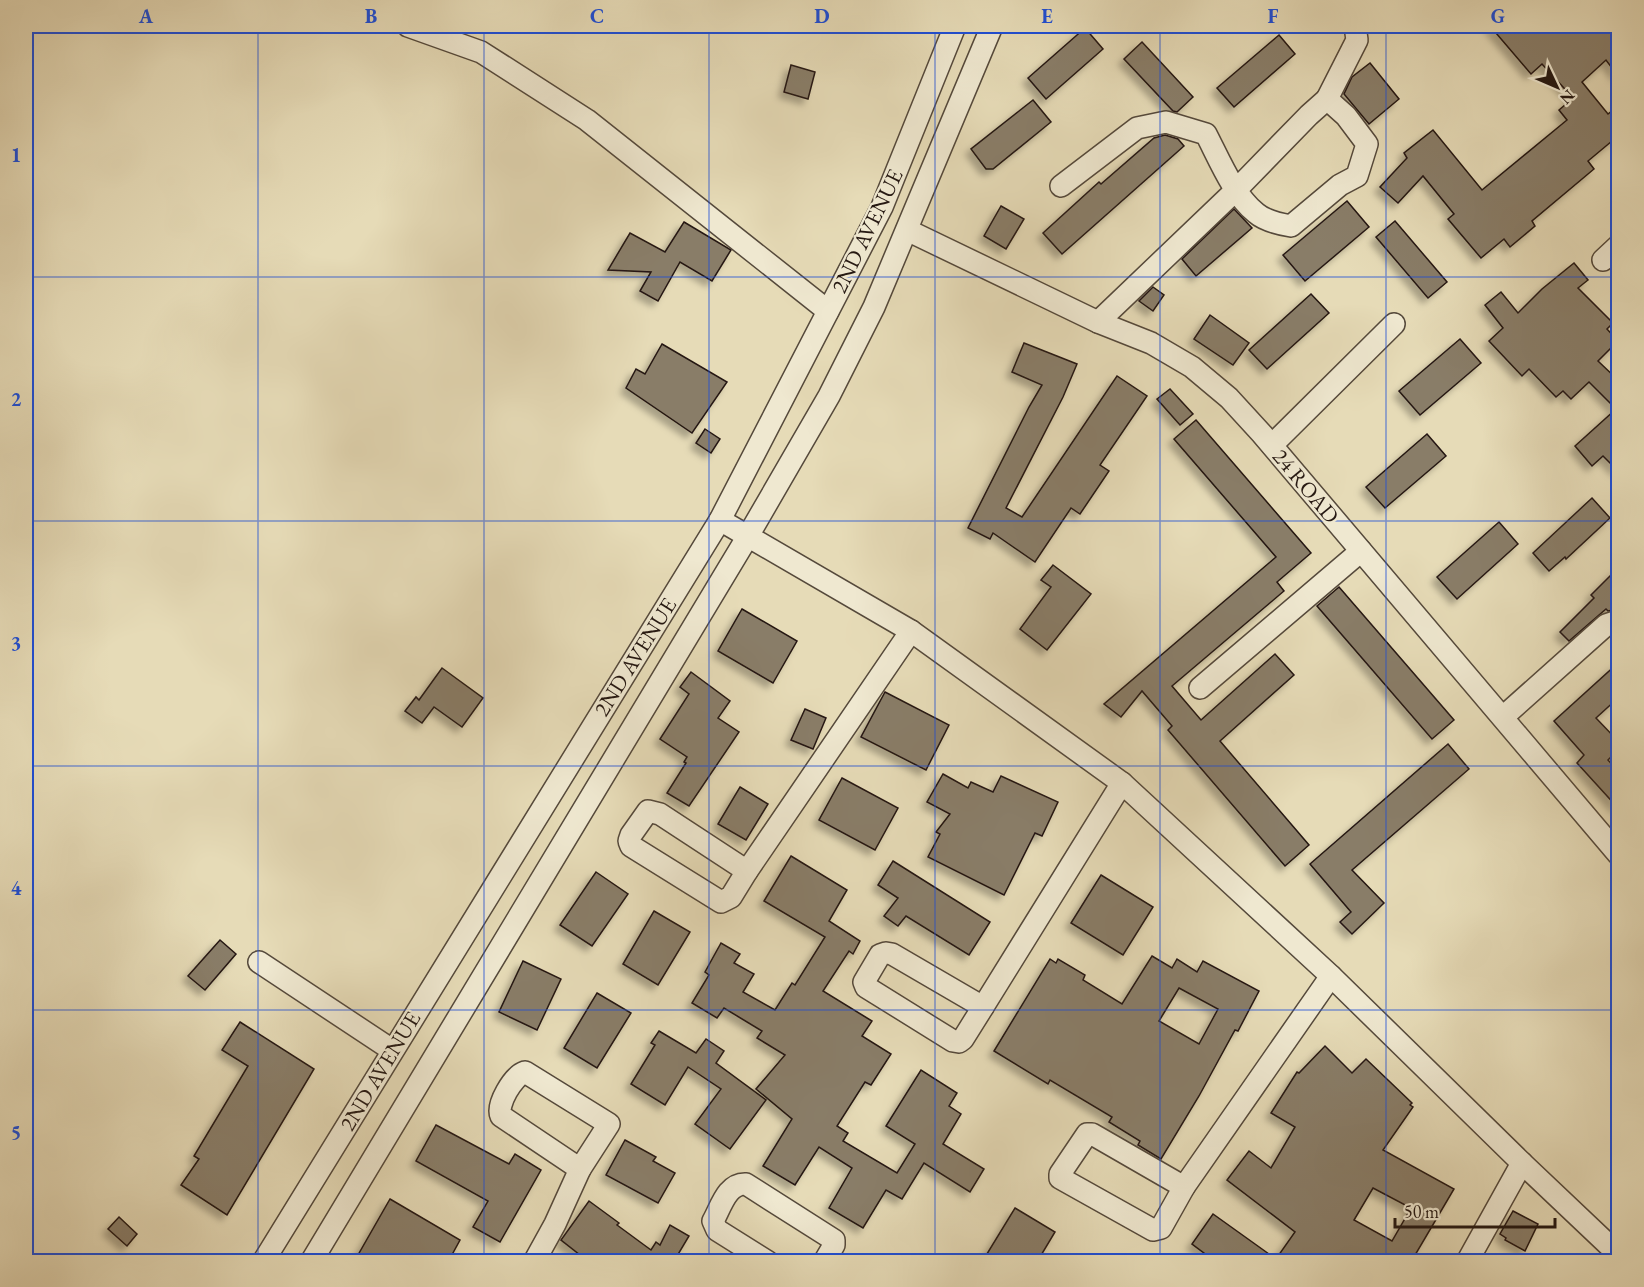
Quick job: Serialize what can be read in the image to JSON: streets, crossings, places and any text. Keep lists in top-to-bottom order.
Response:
{
  "streets": {
    "street": ["2ND AVENUE", "24 ROAD"]
  },
  "crossings": [
    ["2ND AVENUE", "24 ROAD"]
  ],
  "scale_bar": "50 m",
  "north": "bottom right",
  "grid": {
    "columns": [
      "A",
      "B",
      "C",
      "D",
      "E",
      "F",
      "G"
    ],
    "rows": [
      "1",
      "2",
      "3",
      "4",
      "5"
    ]
  }
}
